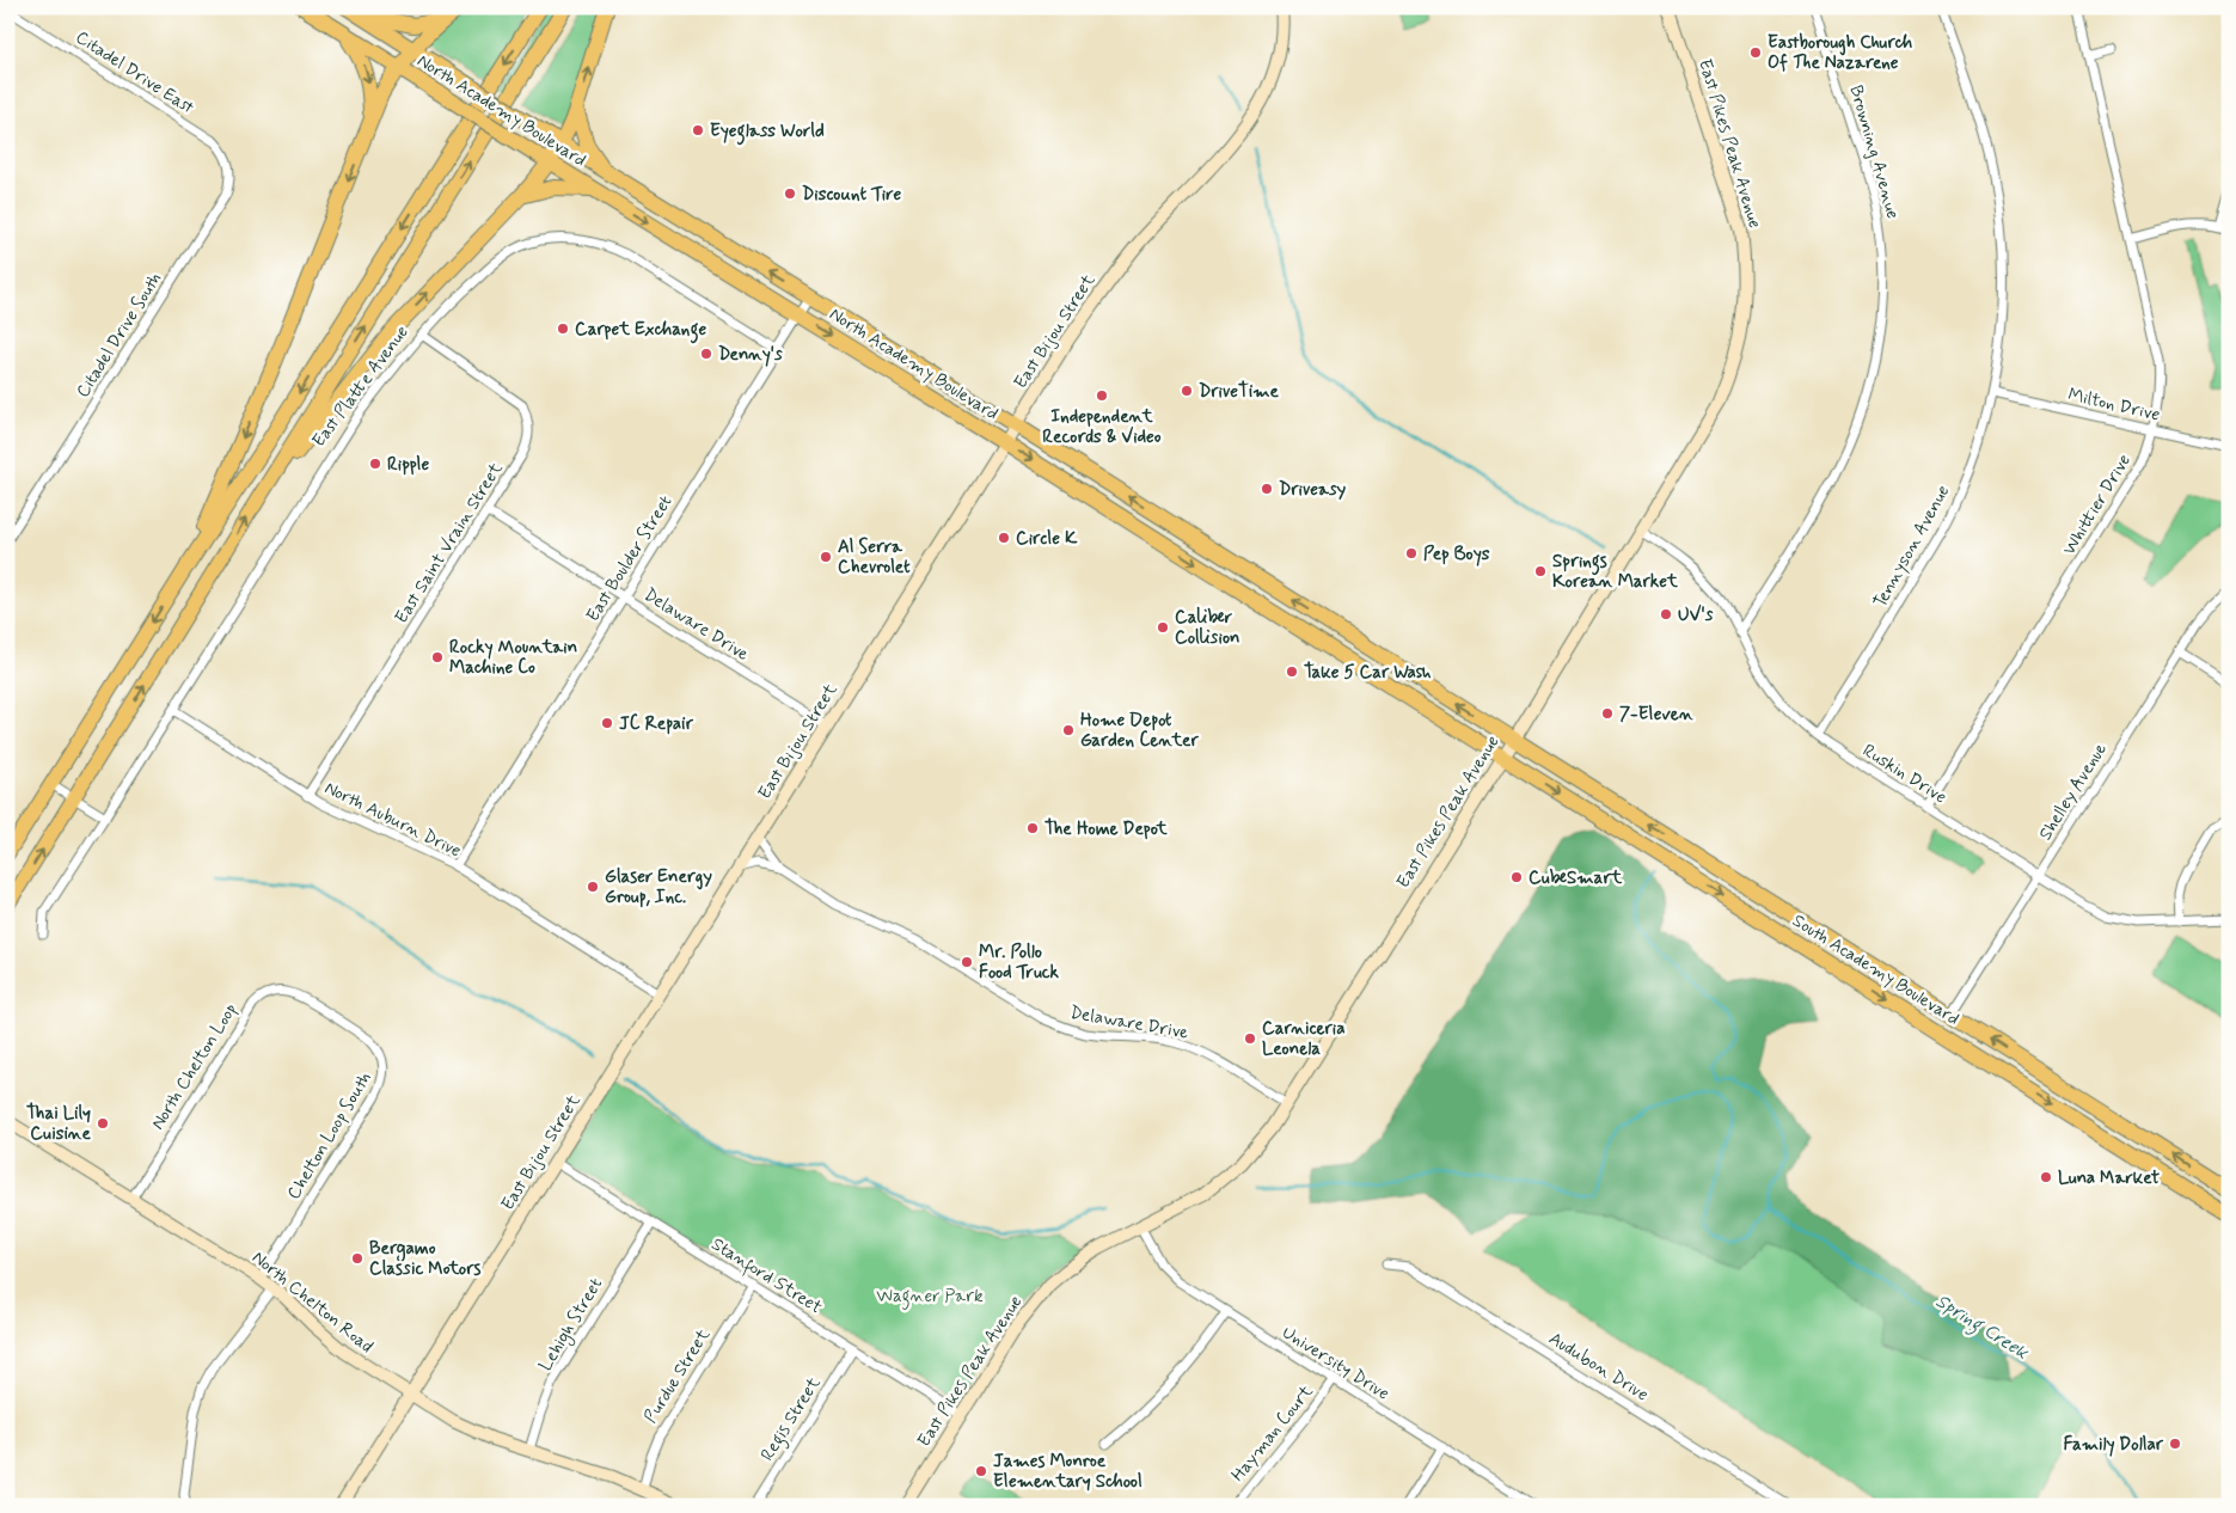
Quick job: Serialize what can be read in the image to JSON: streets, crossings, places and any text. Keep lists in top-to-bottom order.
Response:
{
  "streets": {
    "highway": ["North Academy Boulevard", "East Platte Avenue", "South Academy Boulevard"],
    "main road": ["East Pikes Peak Avenue", "East Bijou Street", "North Chelton Road"],
    "street": [
      "Citadel Drive East",
      "Browning Avenue",
      "Citadel Drive South",
      "Milton Drive",
      "Whittier Drive",
      "East Saint Vrain Street",
      "Tennyson Avenue",
      "East Boulder Street",
      "Delaware Drive",
      "Ruskin Drive",
      "Shelley Avenue",
      "North Auburn Drive",
      "North Chelton Loop",
      "Chelton Loop South",
      "Stanford Street",
      "Lehigh Street",
      "University Drive",
      "Audubon Drive",
      "Purdue Street",
      "Regis Street",
      "Hayman Court"
    ]
  },
  "crossings": [
    ["Citadel Drive East", "Citadel Drive South"],
    ["North Academy Boulevard", "East Pikes Peak Avenue"],
    ["North Academy Boulevard", "East Bijou Street"],
    ["North Academy Boulevard", "East Boulder Street"],
    ["North Academy Boulevard", "South Academy Boulevard"],
    ["East Pikes Peak Avenue", "Delaware Drive"],
    ["East Pikes Peak Avenue", "Ruskin Drive"],
    ["East Pikes Peak Avenue", "South Academy Boulevard"],
    ["East Pikes Peak Avenue", "Stanford Street"],
    ["East Pikes Peak Avenue", "University Drive"],
    ["Browning Avenue", "Ruskin Drive"],
    ["East Bijou Street", "Delaware Drive"],
    ["East Bijou Street", "North Auburn Drive"],
    ["East Bijou Street", "Stanford Street"],
    ["East Bijou Street", "North Chelton Road"],
    ["East Platte Avenue", "East Saint Vrain Street"],
    ["East Platte Avenue", "East Boulder Street"],
    ["East Platte Avenue", "North Auburn Drive"],
    ["Milton Drive", "Whittier Drive"],
    ["Milton Drive", "Tennyson Avenue"],
    ["Whittier Drive", "Ruskin Drive"],
    ["East Saint Vrain Street", "Delaware Drive"],
    ["East Saint Vrain Street", "North Auburn Drive"],
    ["Tennyson Avenue", "Ruskin Drive"],
    ["East Boulder Street", "Delaware Drive"],
    ["East Boulder Street", "North Auburn Drive"],
    ["Ruskin Drive", "Shelley Avenue"],
    ["Shelley Avenue", "South Academy Boulevard"],
    ["North Chelton Loop", "Chelton Loop South"],
    ["North Chelton Loop", "North Chelton Road"],
    ["Chelton Loop South", "North Chelton Road"],
    ["Stanford Street", "Lehigh Street"],
    ["Stanford Street", "Purdue Street"],
    ["Stanford Street", "Regis Street"],
    ["North Chelton Road", "Lehigh Street"],
    ["North Chelton Road", "Purdue Street"],
    ["University Drive", "Hayman Court"]
  ],
  "water": ["Spring Creek"],
  "parks": ["Wagner Park"],
  "places": [
    "Eastborough Church Of The Nazarene",
    "Eyeglass World",
    "Discount Tire",
    "Carpet Exchange",
    "Denny's",
    "DriveTime",
    "Independent Records & Video",
    "Ripple",
    "Driveasy",
    "Circle K",
    "Pep Boys",
    "Al Serra Chevrolet",
    "Springs Korean Market",
    "UV's",
    "Caliber Collision",
    "Rocky Mountain Machine Co",
    "Take 5 Car Wash",
    "7-Eleven",
    "JC Repair",
    "Home Depot Garden Center",
    "The Home Depot",
    "CubeSmart",
    "Glaser Energy Group, Inc.",
    "Mr. Pollo Food Truck",
    "Carniceria Leonela",
    "Thai Lily Cuisine",
    "Luna Market",
    "Bergamo Classic Motors",
    "Family Dollar",
    "James Monroe Elementary School"
  ]
}
